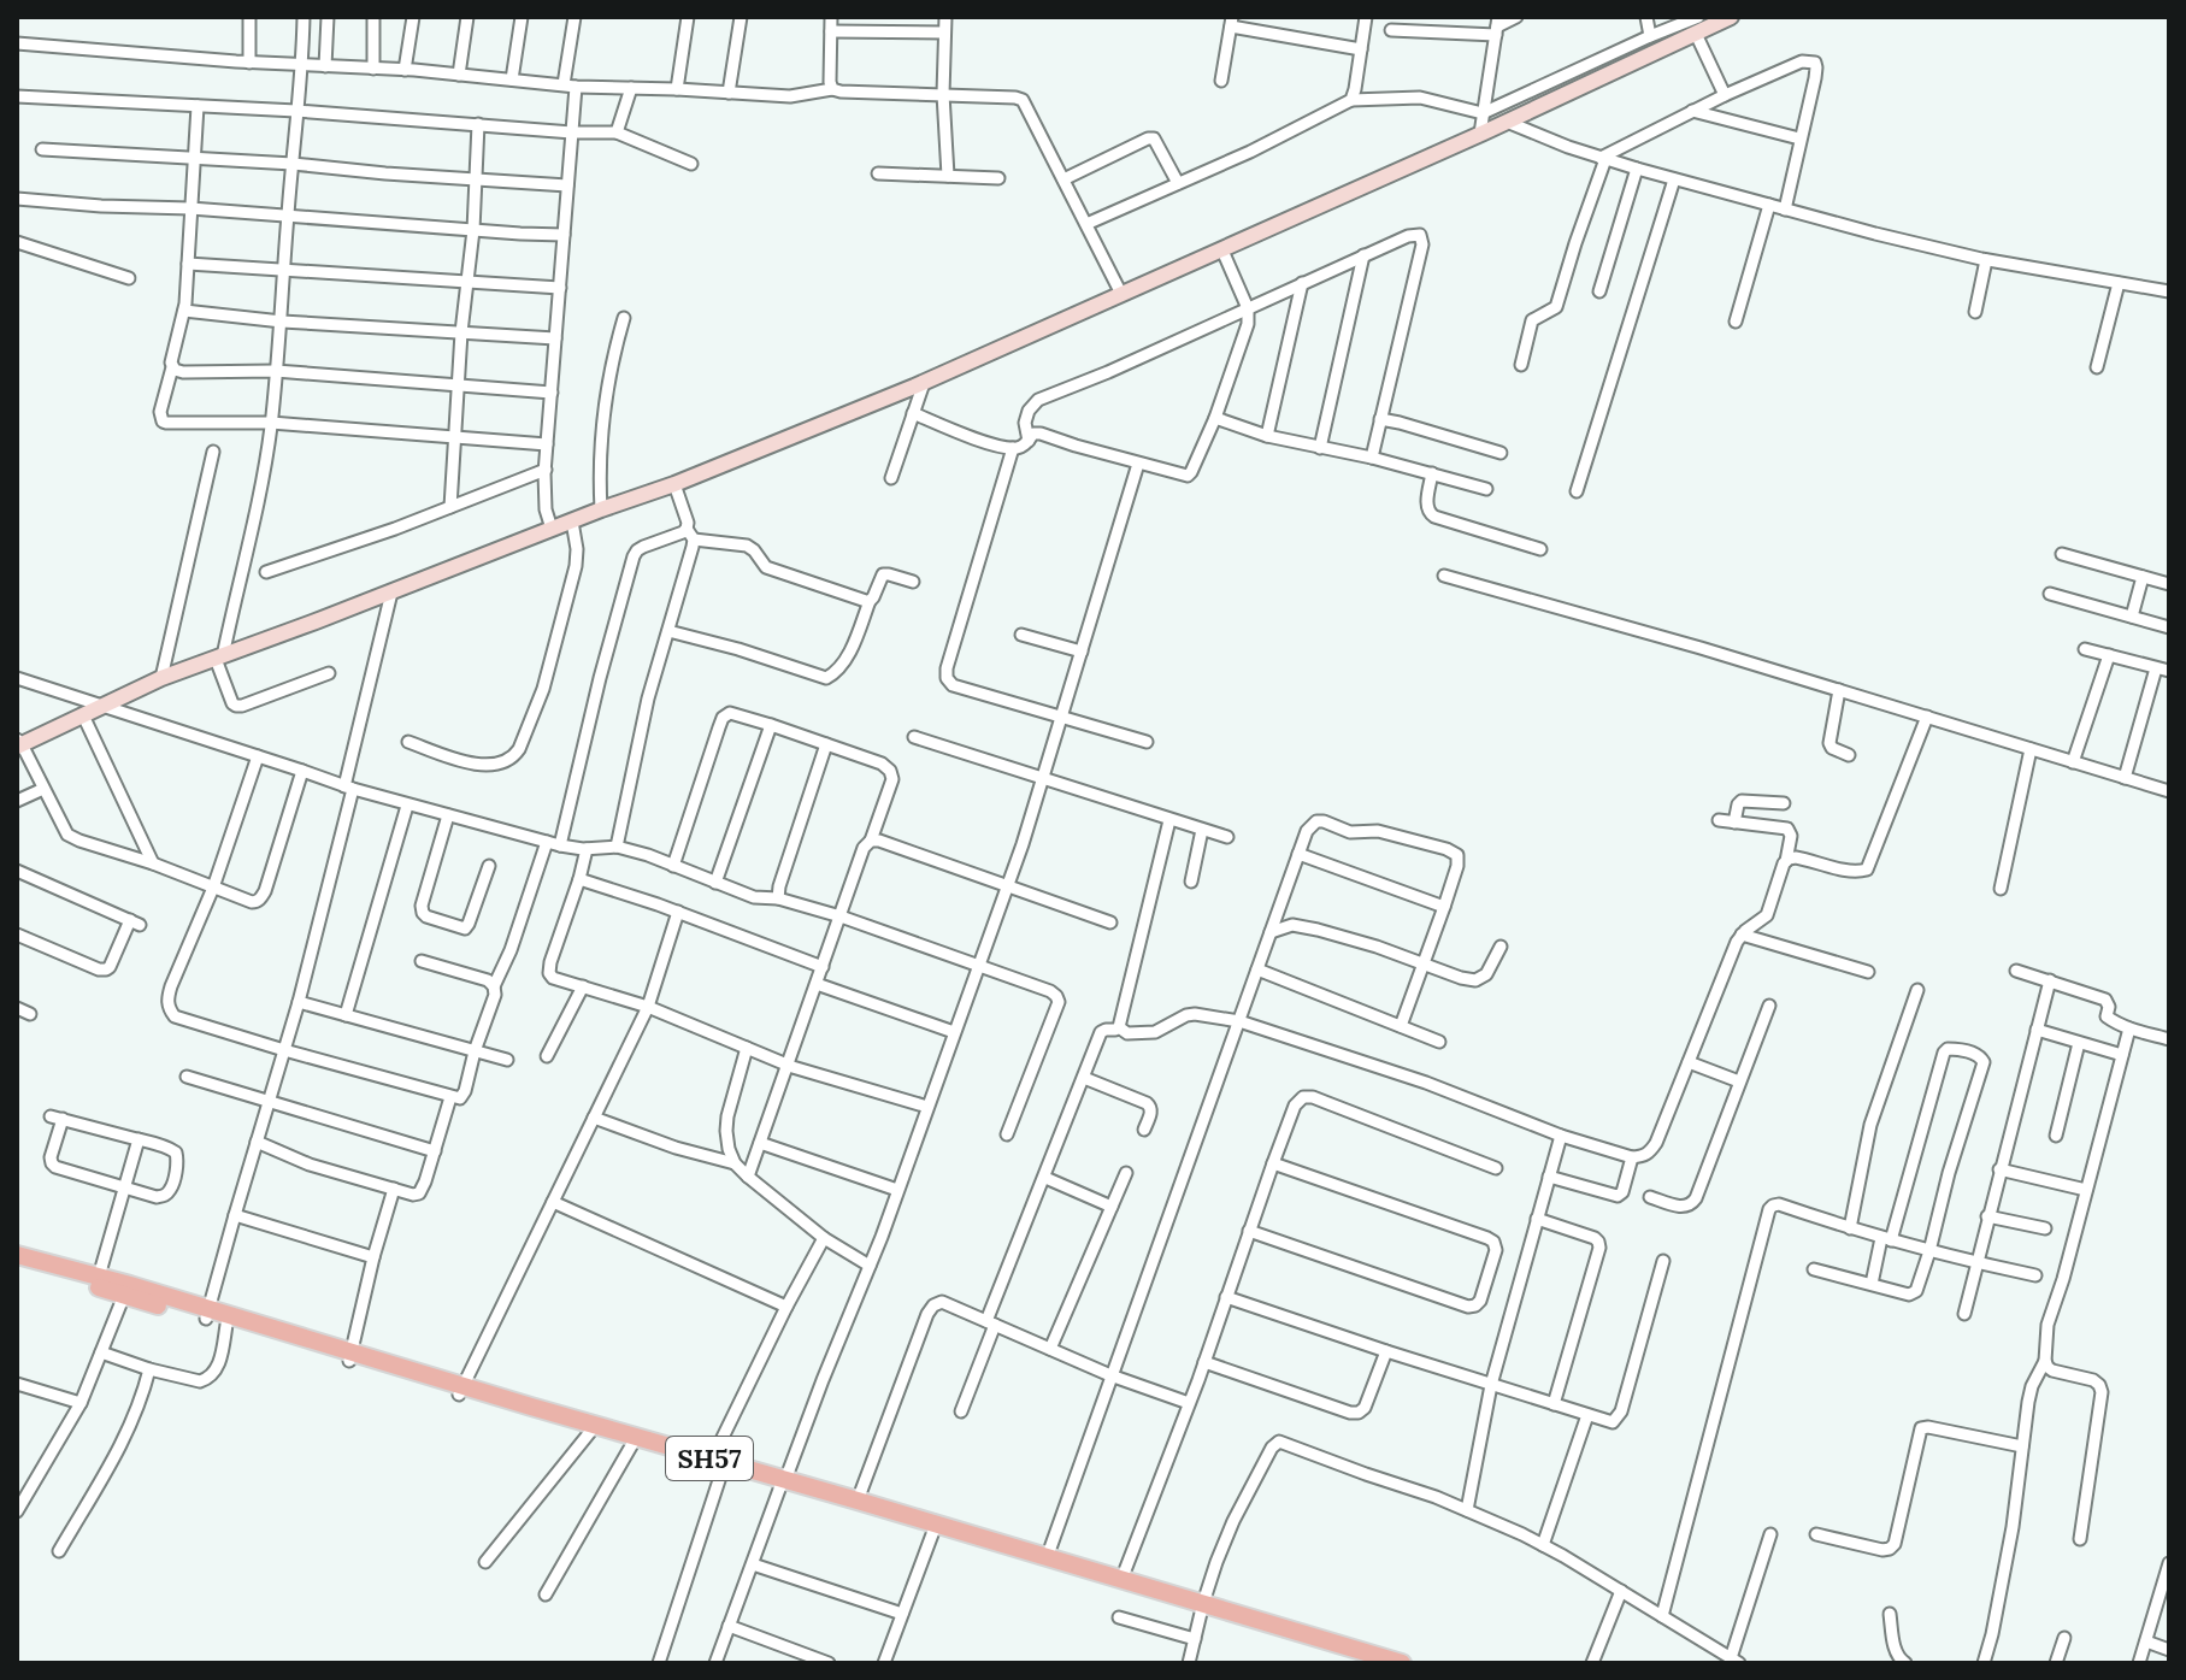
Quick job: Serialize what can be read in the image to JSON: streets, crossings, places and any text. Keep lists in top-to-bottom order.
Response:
{
  "streets": {
    "main road": ["SH57"]
  }
}
